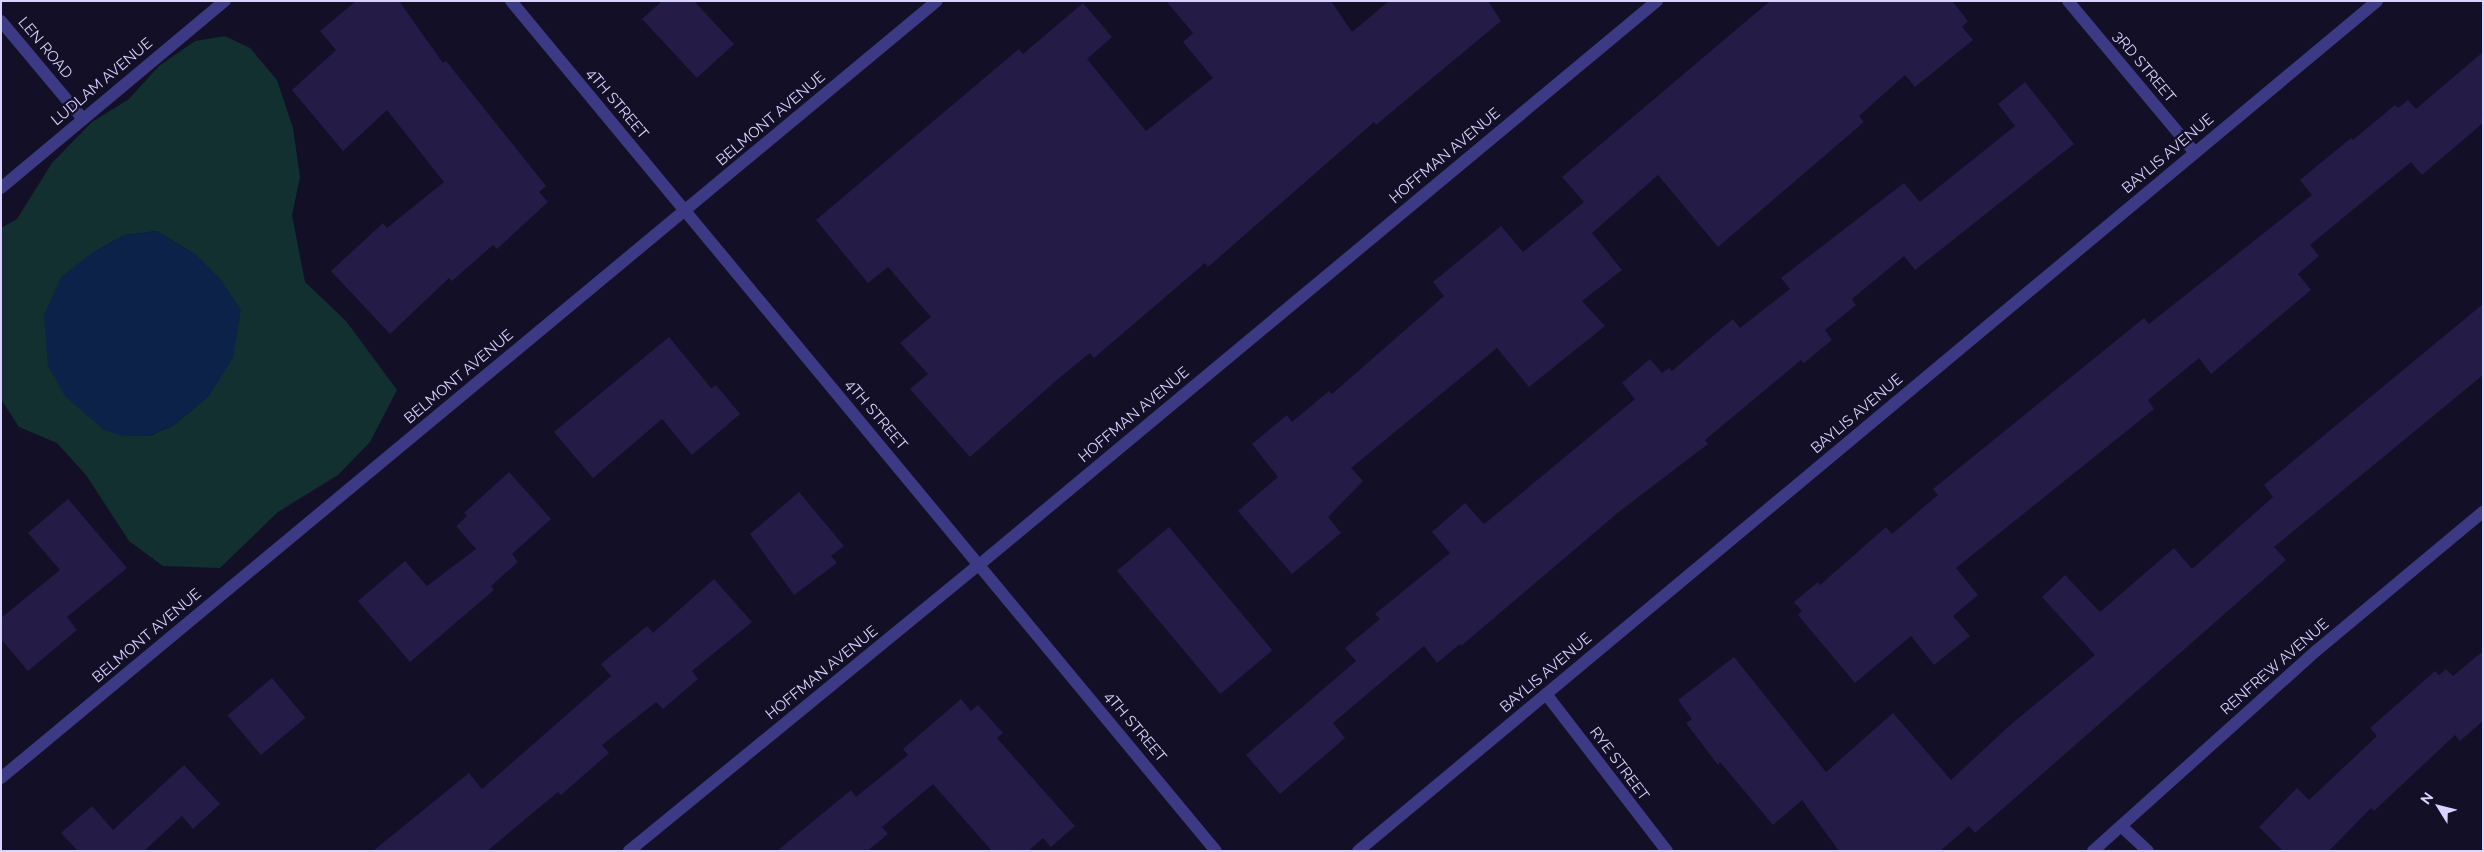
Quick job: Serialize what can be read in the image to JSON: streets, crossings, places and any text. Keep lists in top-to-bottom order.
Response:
{
  "streets": {
    "street": [
      "LEN ROAD",
      "3RD STREET",
      "LUDLAM AVENUE",
      "4TH STREET",
      "BELMONT AVENUE",
      "BAYLIS AVENUE",
      "HOFFMAN AVENUE",
      "RENFREW AVENUE",
      "RYE STREET"
    ]
  },
  "crossings": [
    ["LEN ROAD", "LUDLAM AVENUE"],
    ["3RD STREET", "BAYLIS AVENUE"],
    ["4TH STREET", "BELMONT AVENUE"],
    ["4TH STREET", "HOFFMAN AVENUE"],
    ["BAYLIS AVENUE", "RYE STREET"]
  ],
  "north": "top left"
}
